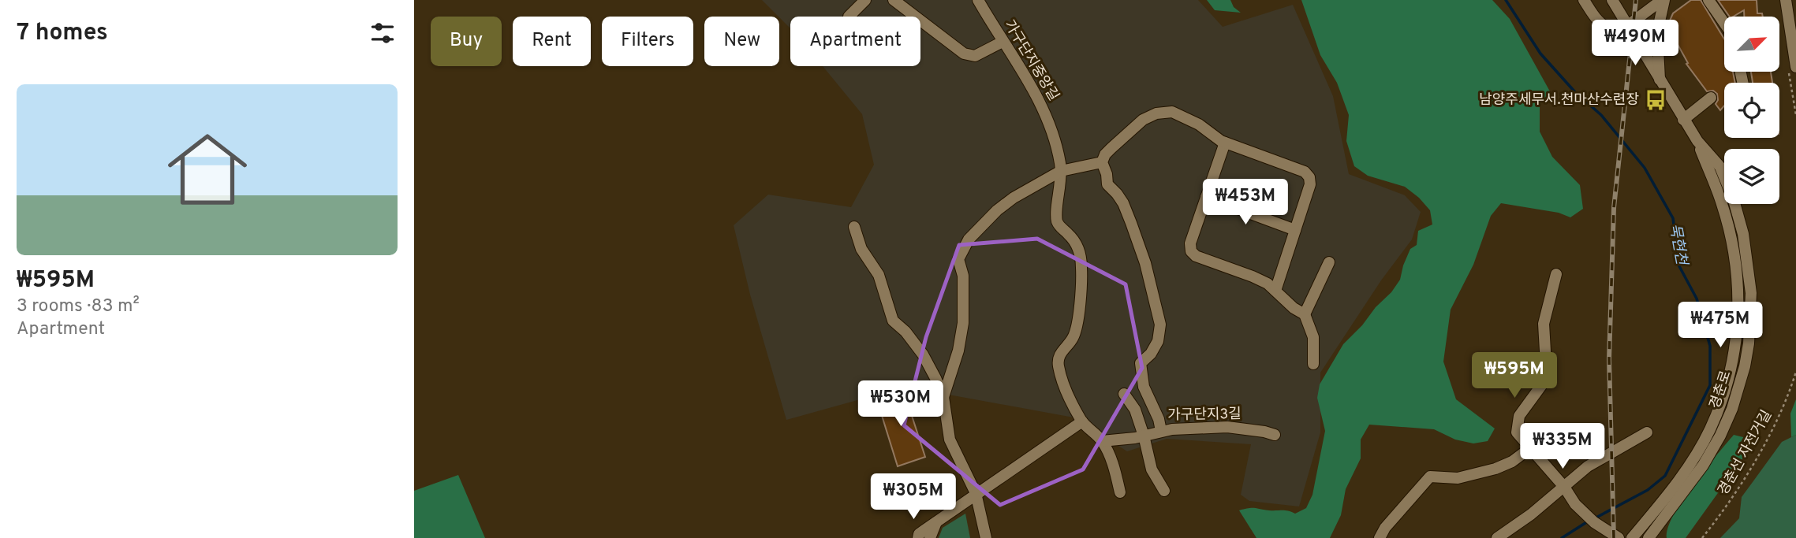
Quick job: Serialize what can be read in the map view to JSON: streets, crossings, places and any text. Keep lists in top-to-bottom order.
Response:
{
  "streets": {
    "street": ["가구단지중앙길", "경춘로", "가구단지3길"],
    "path": ["경춘선 자전거길"]
  },
  "water": ["묵현천"],
  "places": {
    "bus stop": ["남양주세무서.천마산수련장"]
  },
  "north": "top right",
  "page": {
    "heading": "7 homes",
    "chip": [
      "Buy",
      "Rent",
      "Filters",
      "New",
      "Apartment"
    ],
    "price": [
      "₩490M",
      "₩453M",
      "₩475M",
      "₩595M",
      "₩530M",
      "₩335M",
      "₩305M"
    ],
    "list": [
      {
        "name": "₩595M",
        "note": "3 rooms · 83 m² · Apartment"
      }
    ]
  }
}
